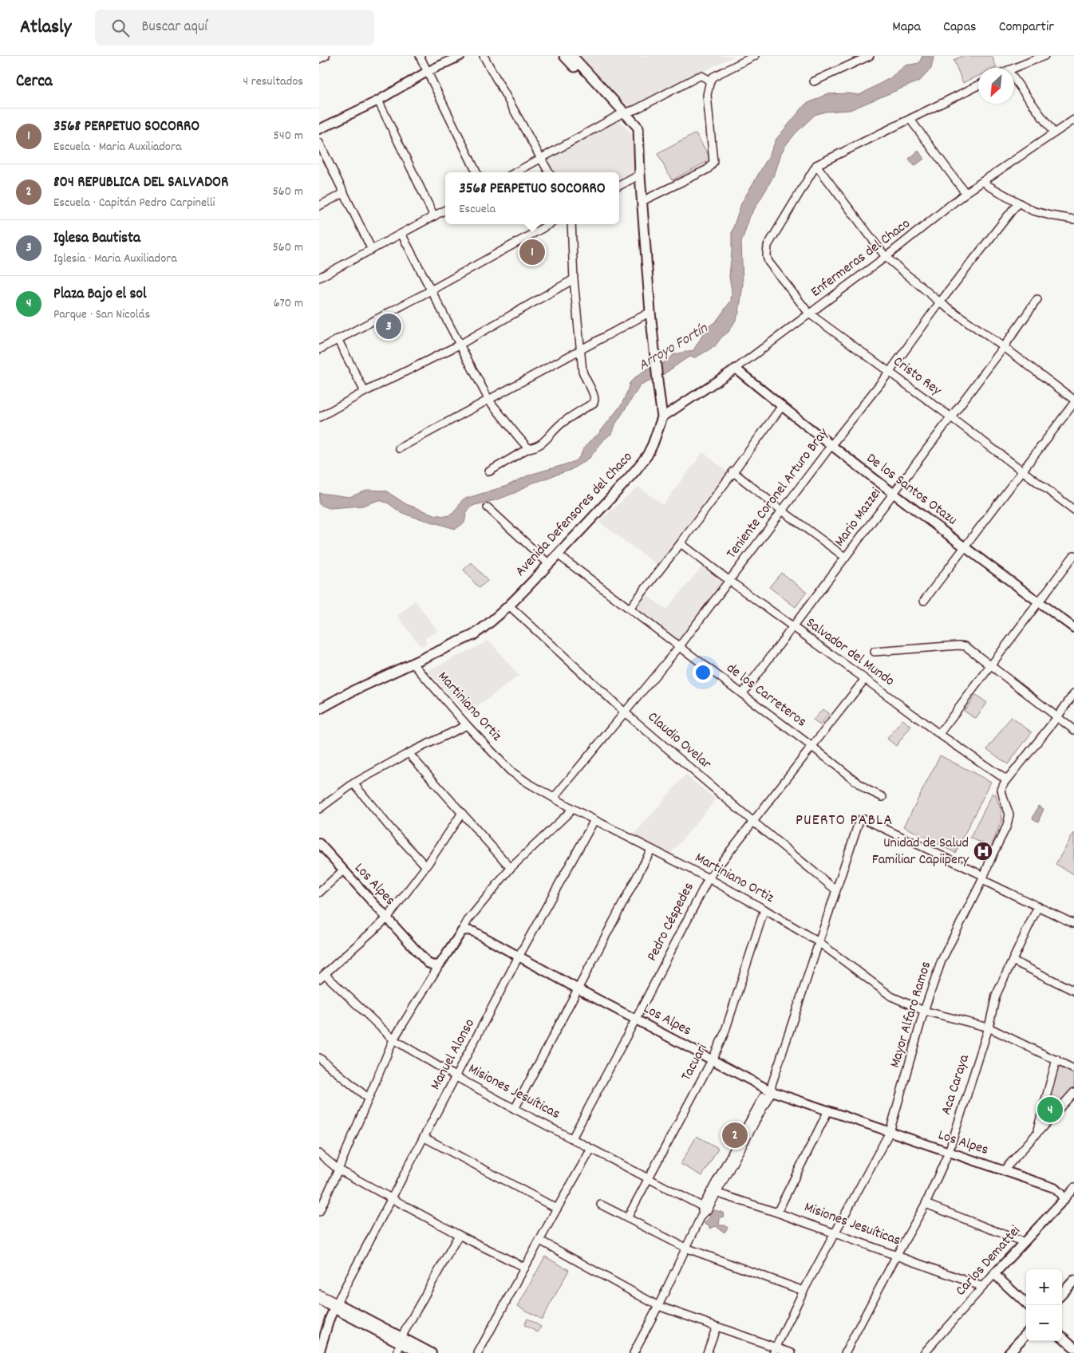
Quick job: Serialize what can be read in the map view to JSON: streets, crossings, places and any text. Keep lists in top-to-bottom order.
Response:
{
  "streets": {
    "main road": ["Avenida Defensores del Chaco"],
    "street": [
      "Enfermeras del Chaco",
      "Cristo Rey",
      "De los Santos Otazu",
      "Teniente Coronel Arturo Bray",
      "Mario Mazzei",
      "Salvador del Mundo",
      "de los Carreteros",
      "Martiniano Ortiz",
      "Claudio Ovelar",
      "Los Alpes",
      "Pedro Céspedes",
      "Mayor Alfaro Ramos",
      "Manuel Alonso",
      "Tacuari",
      "Aca Caraya",
      "Misiones Jesuíticas",
      "Carlos Demattei"
    ]
  },
  "crossings": [
    ["Enfermeras del Chaco", "Cristo Rey"],
    ["Enfermeras del Chaco", "De los Santos Otazu"],
    ["Enfermeras del Chaco", "Avenida Defensores del Chaco"],
    ["Cristo Rey", "Teniente Coronel Arturo Bray"],
    ["Cristo Rey", "Mario Mazzei"],
    ["De los Santos Otazu", "Teniente Coronel Arturo Bray"],
    ["De los Santos Otazu", "Mario Mazzei"],
    ["Teniente Coronel Arturo Bray", "Salvador del Mundo"],
    ["Teniente Coronel Arturo Bray", "de los Carreteros"],
    ["Teniente Coronel Arturo Bray", "Martiniano Ortiz"],
    ["Teniente Coronel Arturo Bray", "Claudio Ovelar"],
    ["Avenida Defensores del Chaco", "de los Carreteros"],
    ["Avenida Defensores del Chaco", "Martiniano Ortiz"],
    ["Avenida Defensores del Chaco", "Claudio Ovelar"],
    ["Mario Mazzei", "Salvador del Mundo"],
    ["Mario Mazzei", "de los Carreteros"],
    ["Salvador del Mundo", "Pedro Céspedes"],
    ["Salvador del Mundo", "Mayor Alfaro Ramos"],
    ["de los Carreteros", "Pedro Céspedes"],
    ["Martiniano Ortiz", "Pedro Céspedes"],
    ["Martiniano Ortiz", "Mayor Alfaro Ramos"],
    ["Martiniano Ortiz", "Manuel Alonso"],
    ["Martiniano Ortiz", "Tacuari"],
    ["Martiniano Ortiz", "Aca Caraya"],
    ["Claudio Ovelar", "Pedro Céspedes"],
    ["Los Alpes", "Pedro Céspedes"],
    ["Los Alpes", "Mayor Alfaro Ramos"],
    ["Los Alpes", "Manuel Alonso"],
    ["Los Alpes", "Tacuari"],
    ["Los Alpes", "Aca Caraya"],
    ["Los Alpes", "Carlos Demattei"],
    ["Pedro Céspedes", "Misiones Jesuíticas"],
    ["Mayor Alfaro Ramos", "Misiones Jesuíticas"],
    ["Manuel Alonso", "Misiones Jesuíticas"],
    ["Tacuari", "Misiones Jesuíticas"],
    ["Aca Caraya", "Misiones Jesuíticas"],
    ["Misiones Jesuíticas", "Carlos Demattei"]
  ],
  "districts": ["PUERTO PABLA"],
  "water": ["Arroyo Fortín"],
  "places": {
    "hospital": ["Unidad de Salud Familiar Capiipery"]
  },
  "north": "bottom left",
  "page": {
    "header": "Atlasly",
    "search": "Buscar aquí",
    "nav": ["Mapa", "Capas", "Compartir"],
    "heading": ["Cerca", "4 resultados"],
    "list": [
      {
        "mark": "1",
        "name": "3568 PERPETUO SOCORRO",
        "note": "Escuela · Maria Auxiliadora",
        "value": "540 m"
      },
      {
        "mark": "2",
        "name": "804 REPUBLICA DEL SALVADOR",
        "note": "Escuela · Capitán Pedro Carpinelli",
        "value": "560 m"
      },
      {
        "mark": "3",
        "name": "Iglesa Bautista",
        "note": "Iglesia · Maria Auxiliadora",
        "value": "560 m"
      },
      {
        "mark": "4",
        "name": "Plaza Bajo el sol",
        "note": "Parque · San Nicolás",
        "value": "670 m"
      }
    ],
    "popup": ["3568 PERPETUO SOCORRO", "Escuela"],
    "pins": [
      "1",
      "3",
      "4",
      "2"
    ],
    "map_buttons": ["+", "−"]
  }
}
